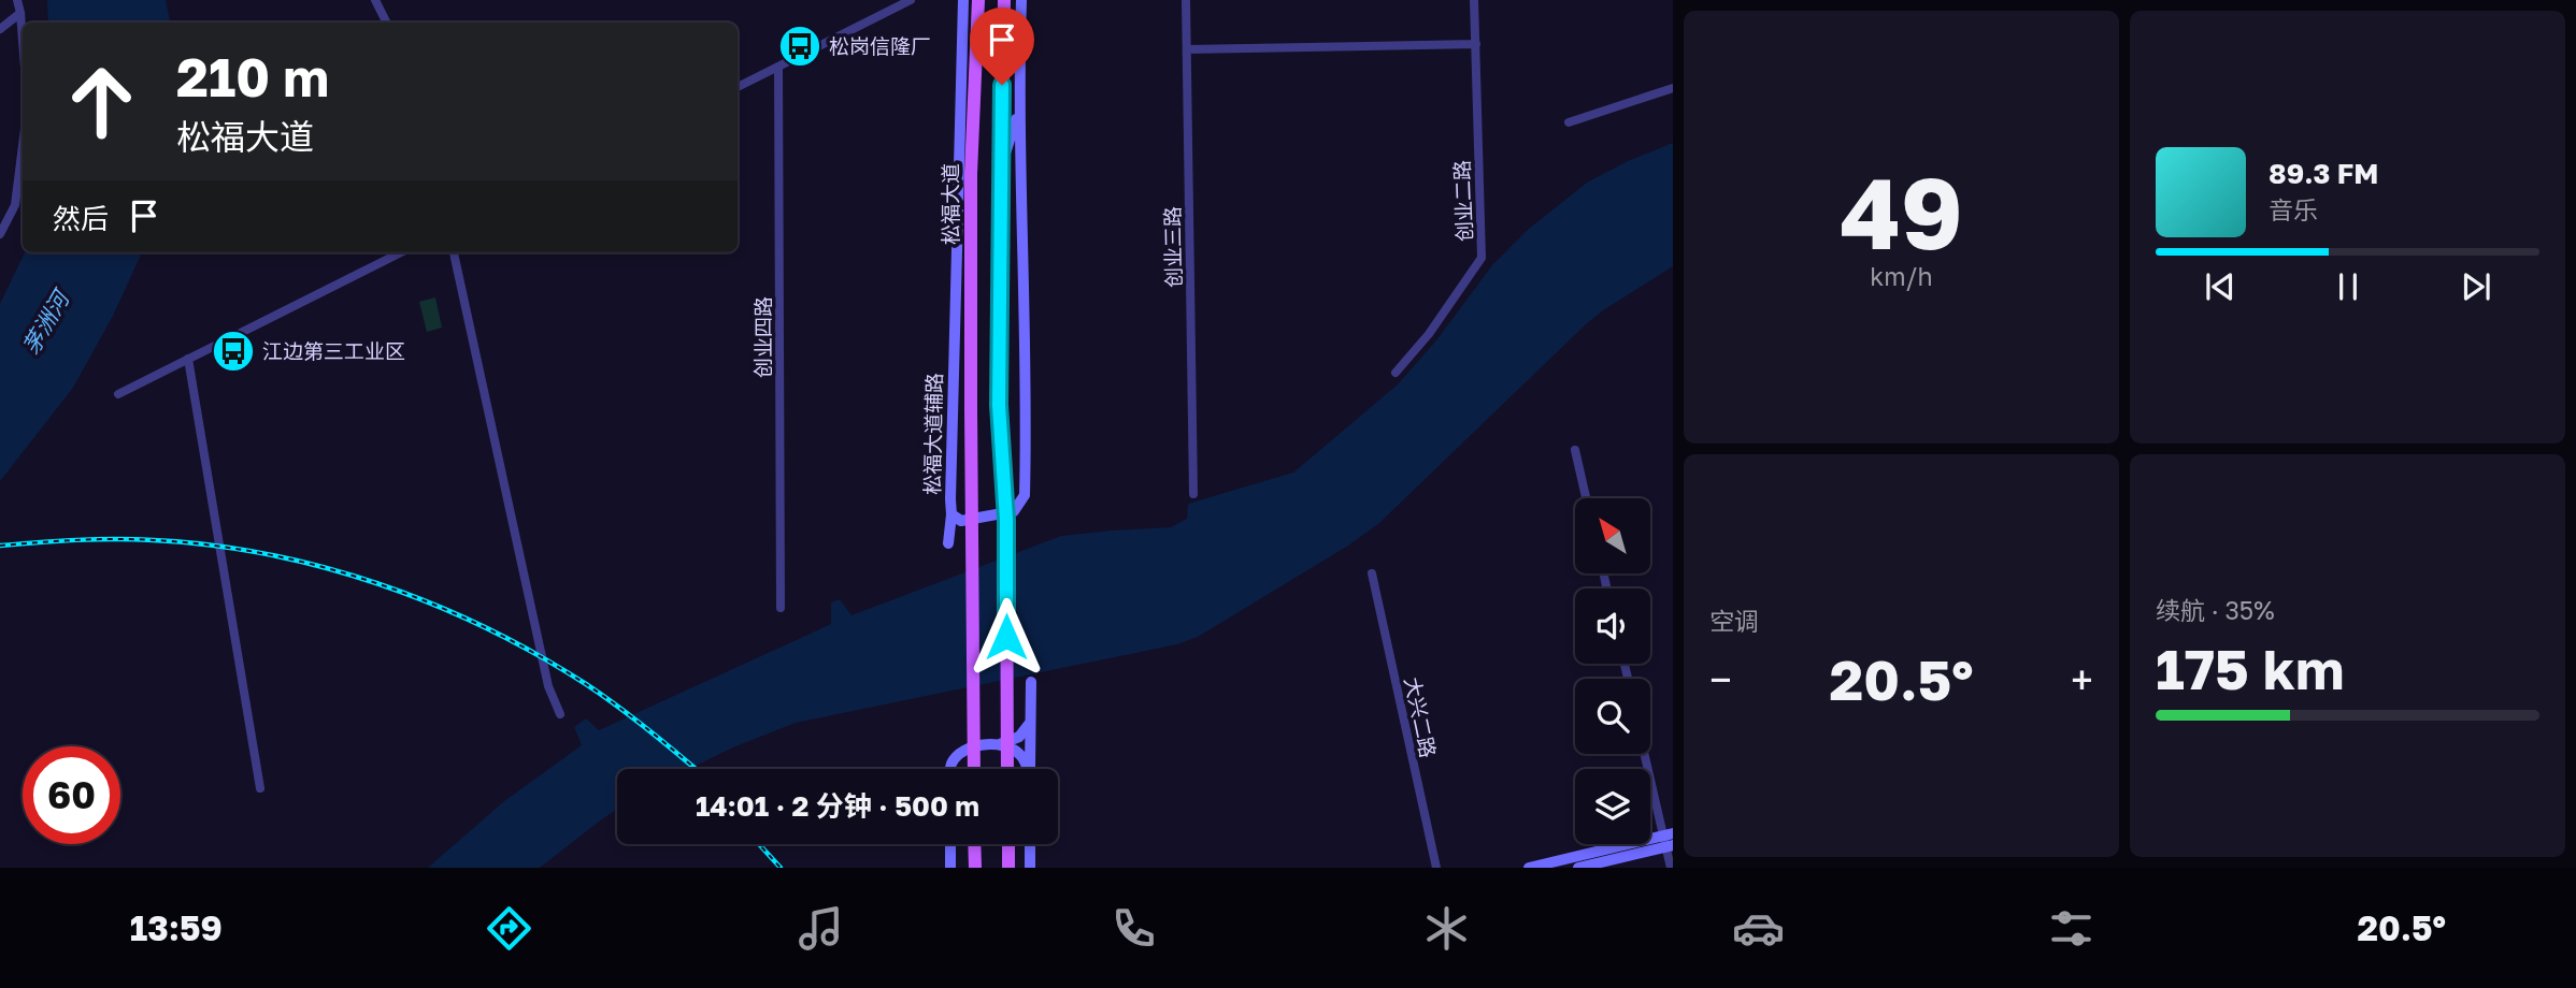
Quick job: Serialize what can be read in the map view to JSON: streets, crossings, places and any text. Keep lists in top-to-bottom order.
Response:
{
  "streets": {
    "main road": ["松福大道", "松福大道辅路"],
    "street": [
      "创业二路",
      "创业三路",
      "创业四路",
      "大兴二路"
    ]
  },
  "water": ["茅洲河"],
  "places": {
    "bus stop": ["松岗信隆厂", "江边第三工业区"]
  },
  "north": "top left",
  "page": {
    "tile": [
      ["49", "km/h"],
      "空调",
      ["续航 · 35%", "175 km"]
    ],
    "turn": ["210 m", "松福大道"],
    "song": ["89.3 FM", "音乐"],
    "then": "然后",
    "heat": ["−", "20.5°", "+"],
    "limit": "60",
    "trip": "14:01 · 2 分钟 · 500 m",
    "tabs": ["13:59", "20.5°"]
  }
}
